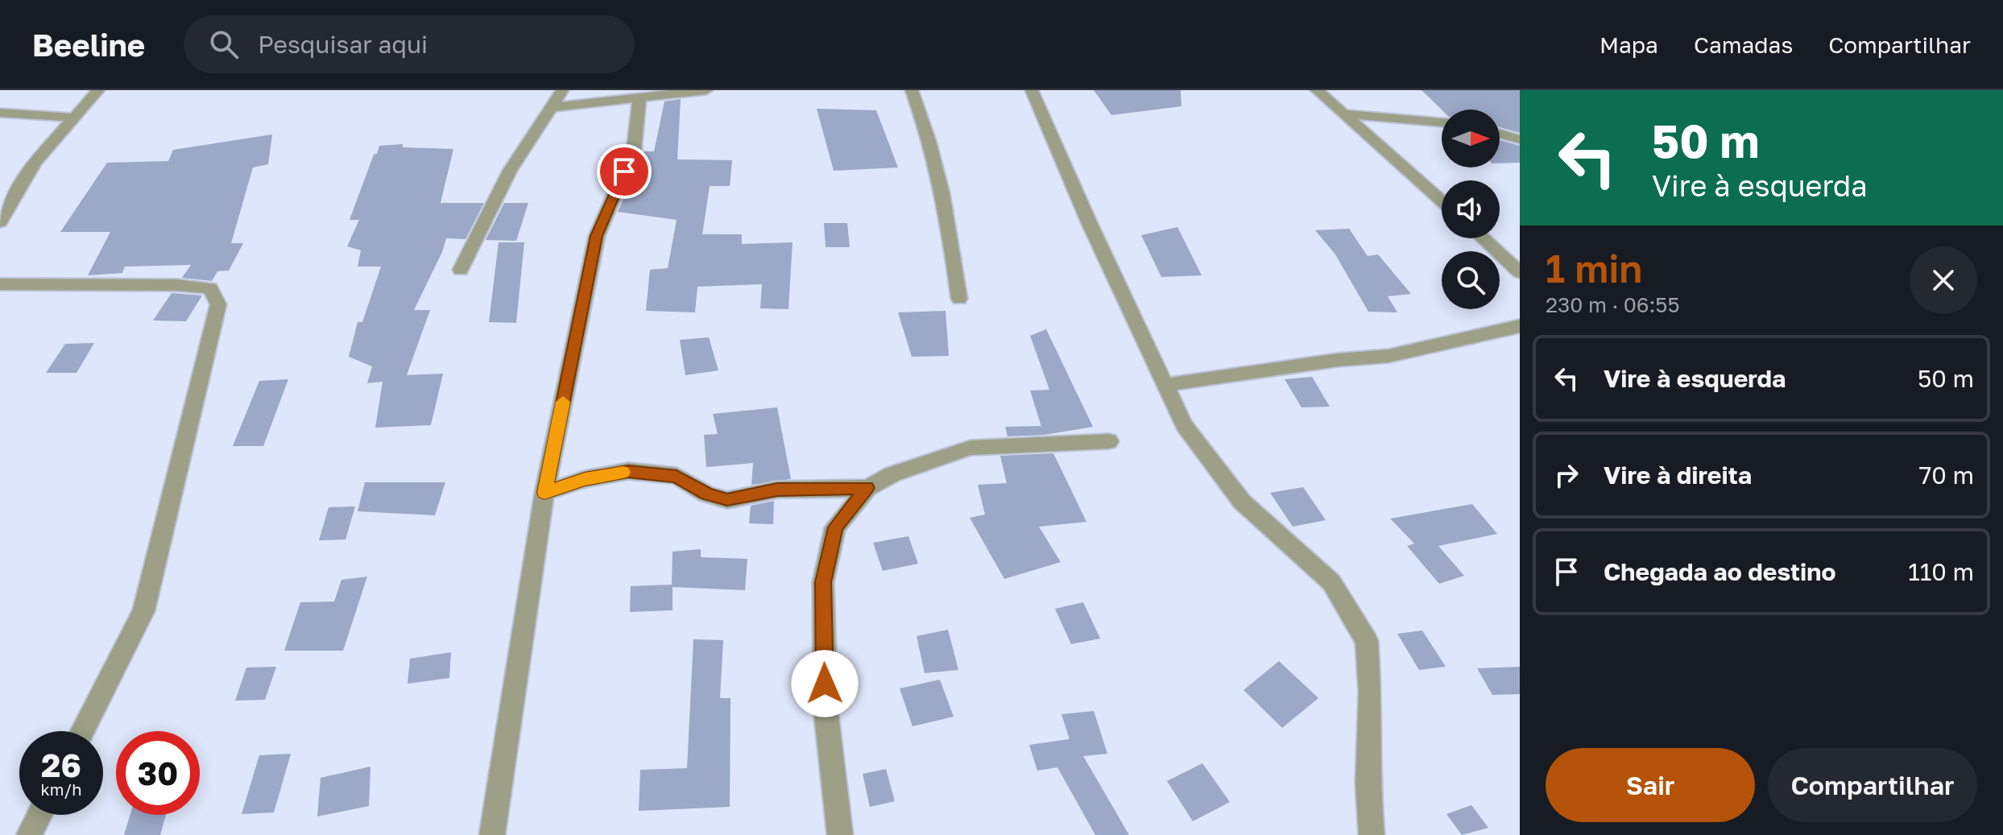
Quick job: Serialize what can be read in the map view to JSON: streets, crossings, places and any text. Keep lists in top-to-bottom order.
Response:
{
  "north": "right",
  "page": {
    "header": "Beeline",
    "search": "Pesquisar aqui",
    "nav": ["Mapa", "Camadas", "Compartilhar"],
    "turn": ["50 m", "Vire à esquerda"],
    "heading": ["1 min", "230 m · 06:55"],
    "list": [
      {
        "name": "Vire à esquerda",
        "value": "50 m"
      },
      {
        "name": "Vire à direita",
        "value": "70 m"
      },
      {
        "name": "Chegada ao destino",
        "value": "110 m"
      }
    ],
    "speed": "26 km/h",
    "limit": "30",
    "buttons": ["Sair", "Compartilhar"]
  }
}
